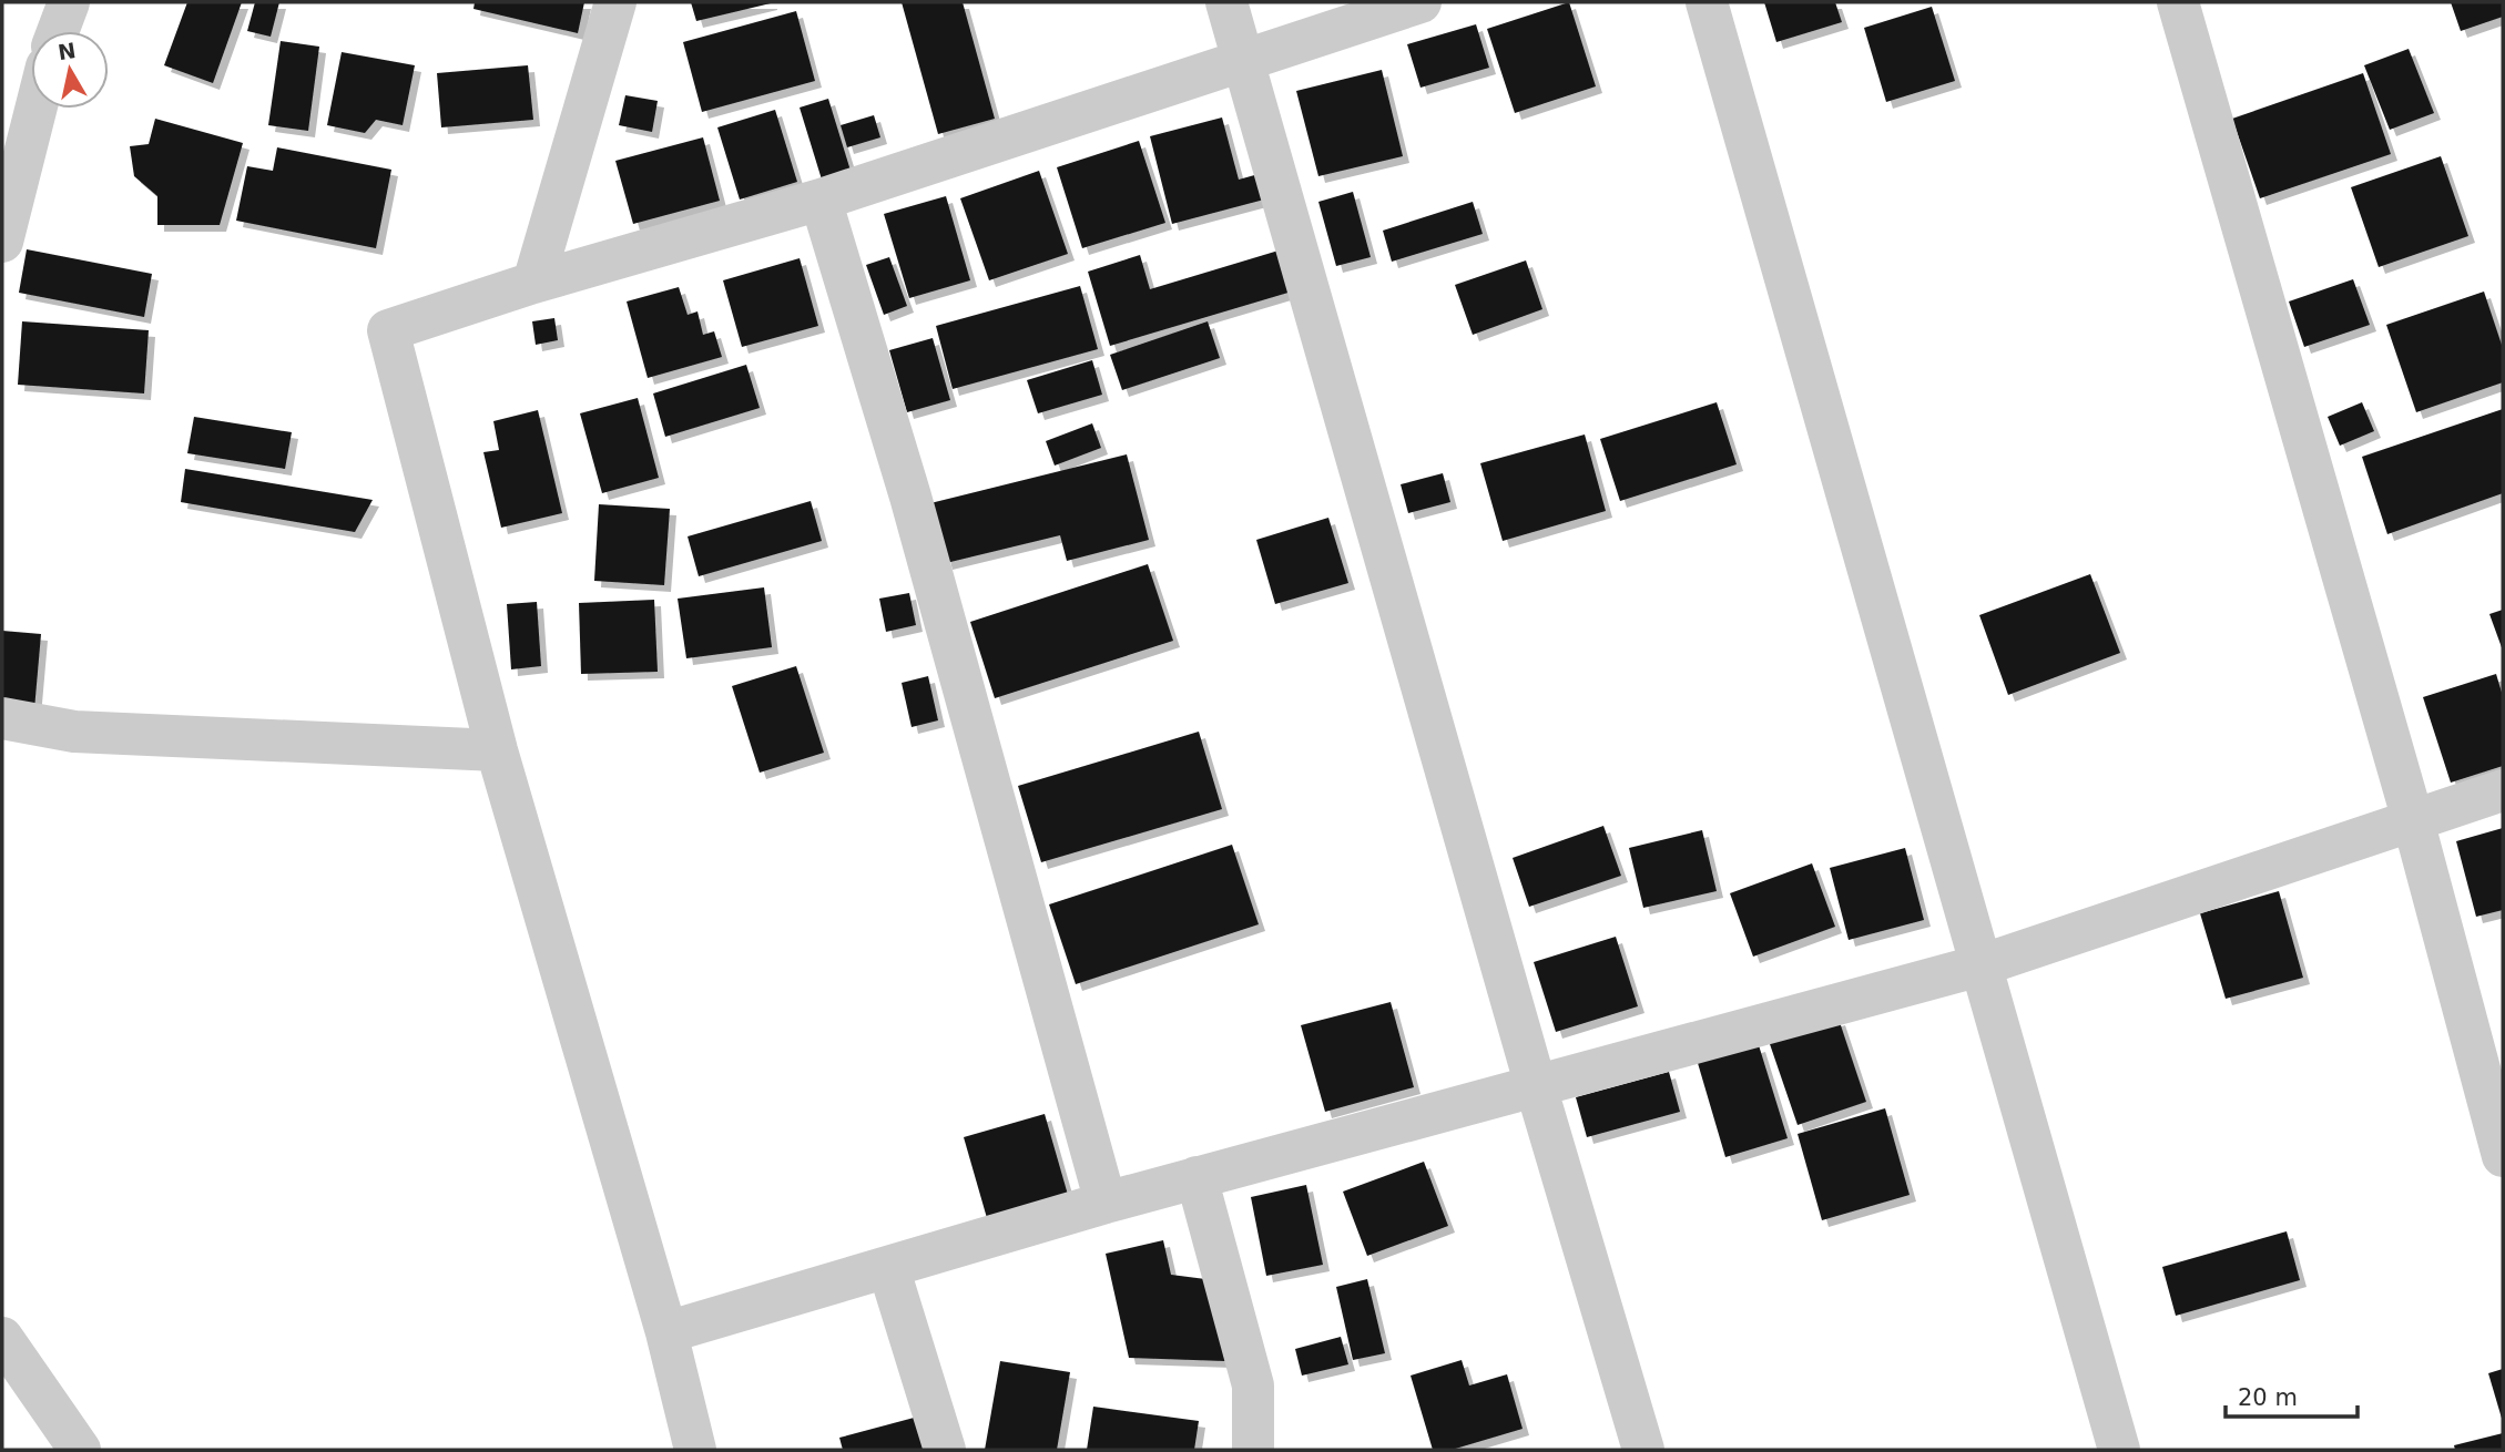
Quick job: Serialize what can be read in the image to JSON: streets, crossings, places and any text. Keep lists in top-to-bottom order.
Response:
{
  "scale_bar": "20 m",
  "north": "top"
}
